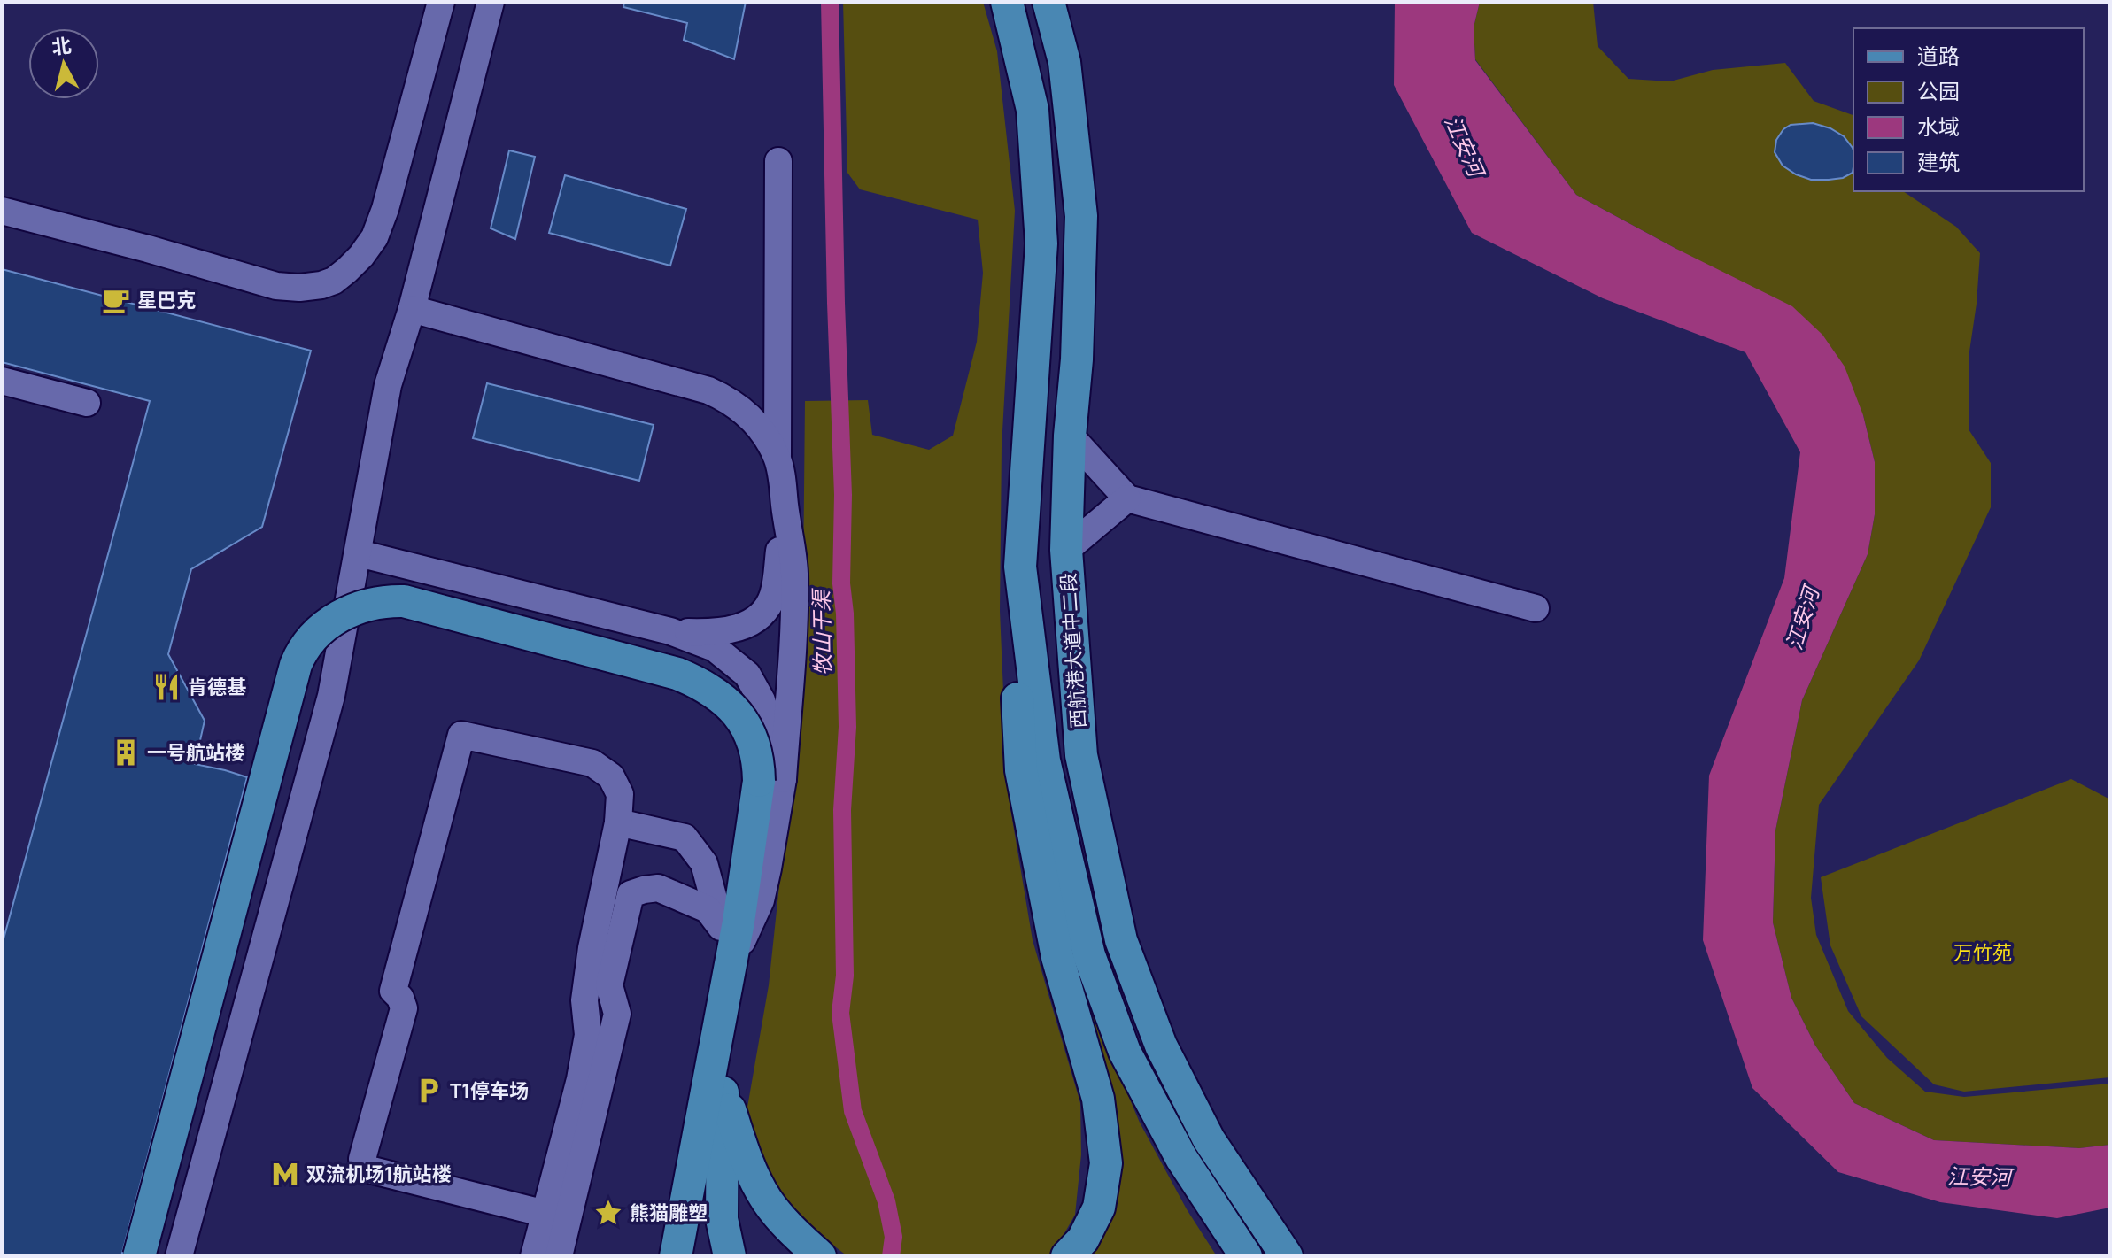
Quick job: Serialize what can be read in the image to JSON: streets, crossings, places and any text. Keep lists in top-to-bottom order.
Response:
{
  "streets": {
    "main road": ["西航港大道中二段"]
  },
  "water": ["江安河", "牧山干渠"],
  "parks": ["万竹苑"],
  "places": {
    "cafe": ["星巴克"],
    "restaurant": ["肯德基"],
    "building": ["一号航站楼"],
    "parking": ["T1停车场"],
    "metro station": ["双流机场1航站楼"],
    "place": ["熊猫雕塑"]
  },
  "legend": [
    "道路",
    "公园",
    "水域",
    "建筑"
  ],
  "north": "top"
}
